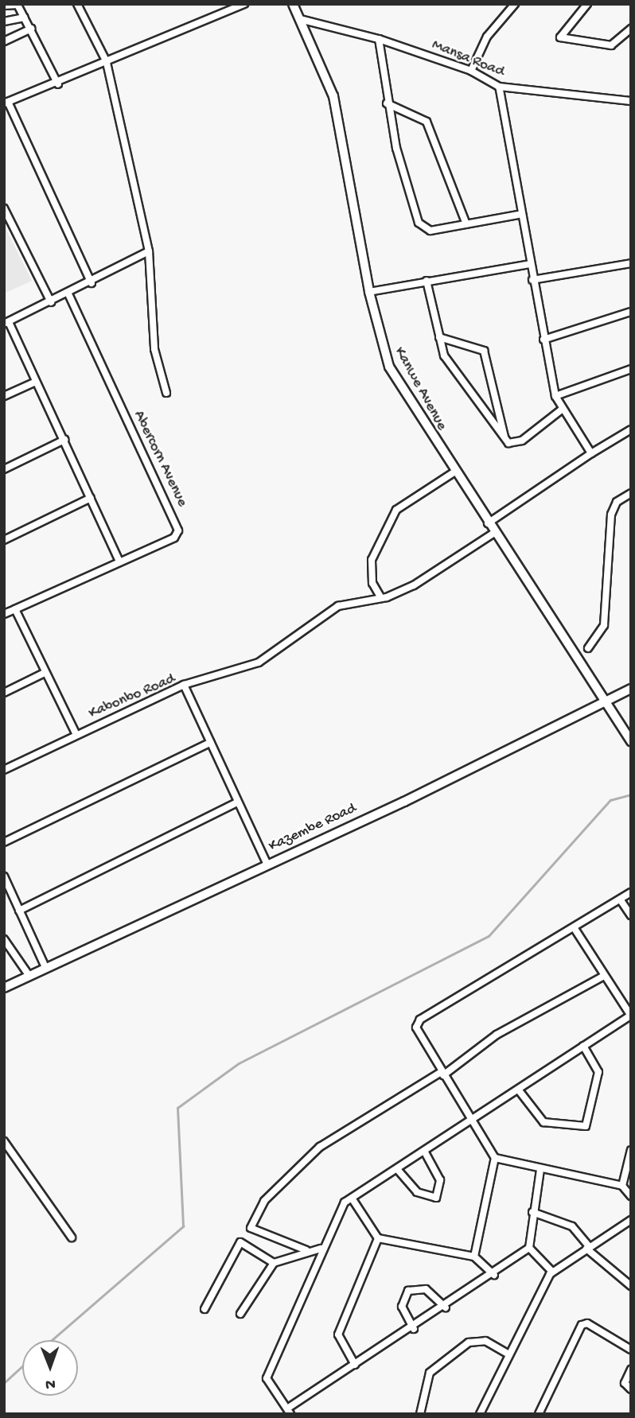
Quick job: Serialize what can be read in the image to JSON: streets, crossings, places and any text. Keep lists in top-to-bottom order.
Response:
{
  "streets": {
    "main road": ["Kanwe Avenue", "Kazembe Road"],
    "street": ["Mansa Road", "Abercorn Avenue", "Kabonbo Road"]
  },
  "crossings": [
    ["Mansa Road", "Kanwe Avenue"],
    ["Kanwe Avenue", "Kazembe Road"],
    ["Kabonbo Road", "Kazembe Road"]
  ],
  "north": "bottom"
}
